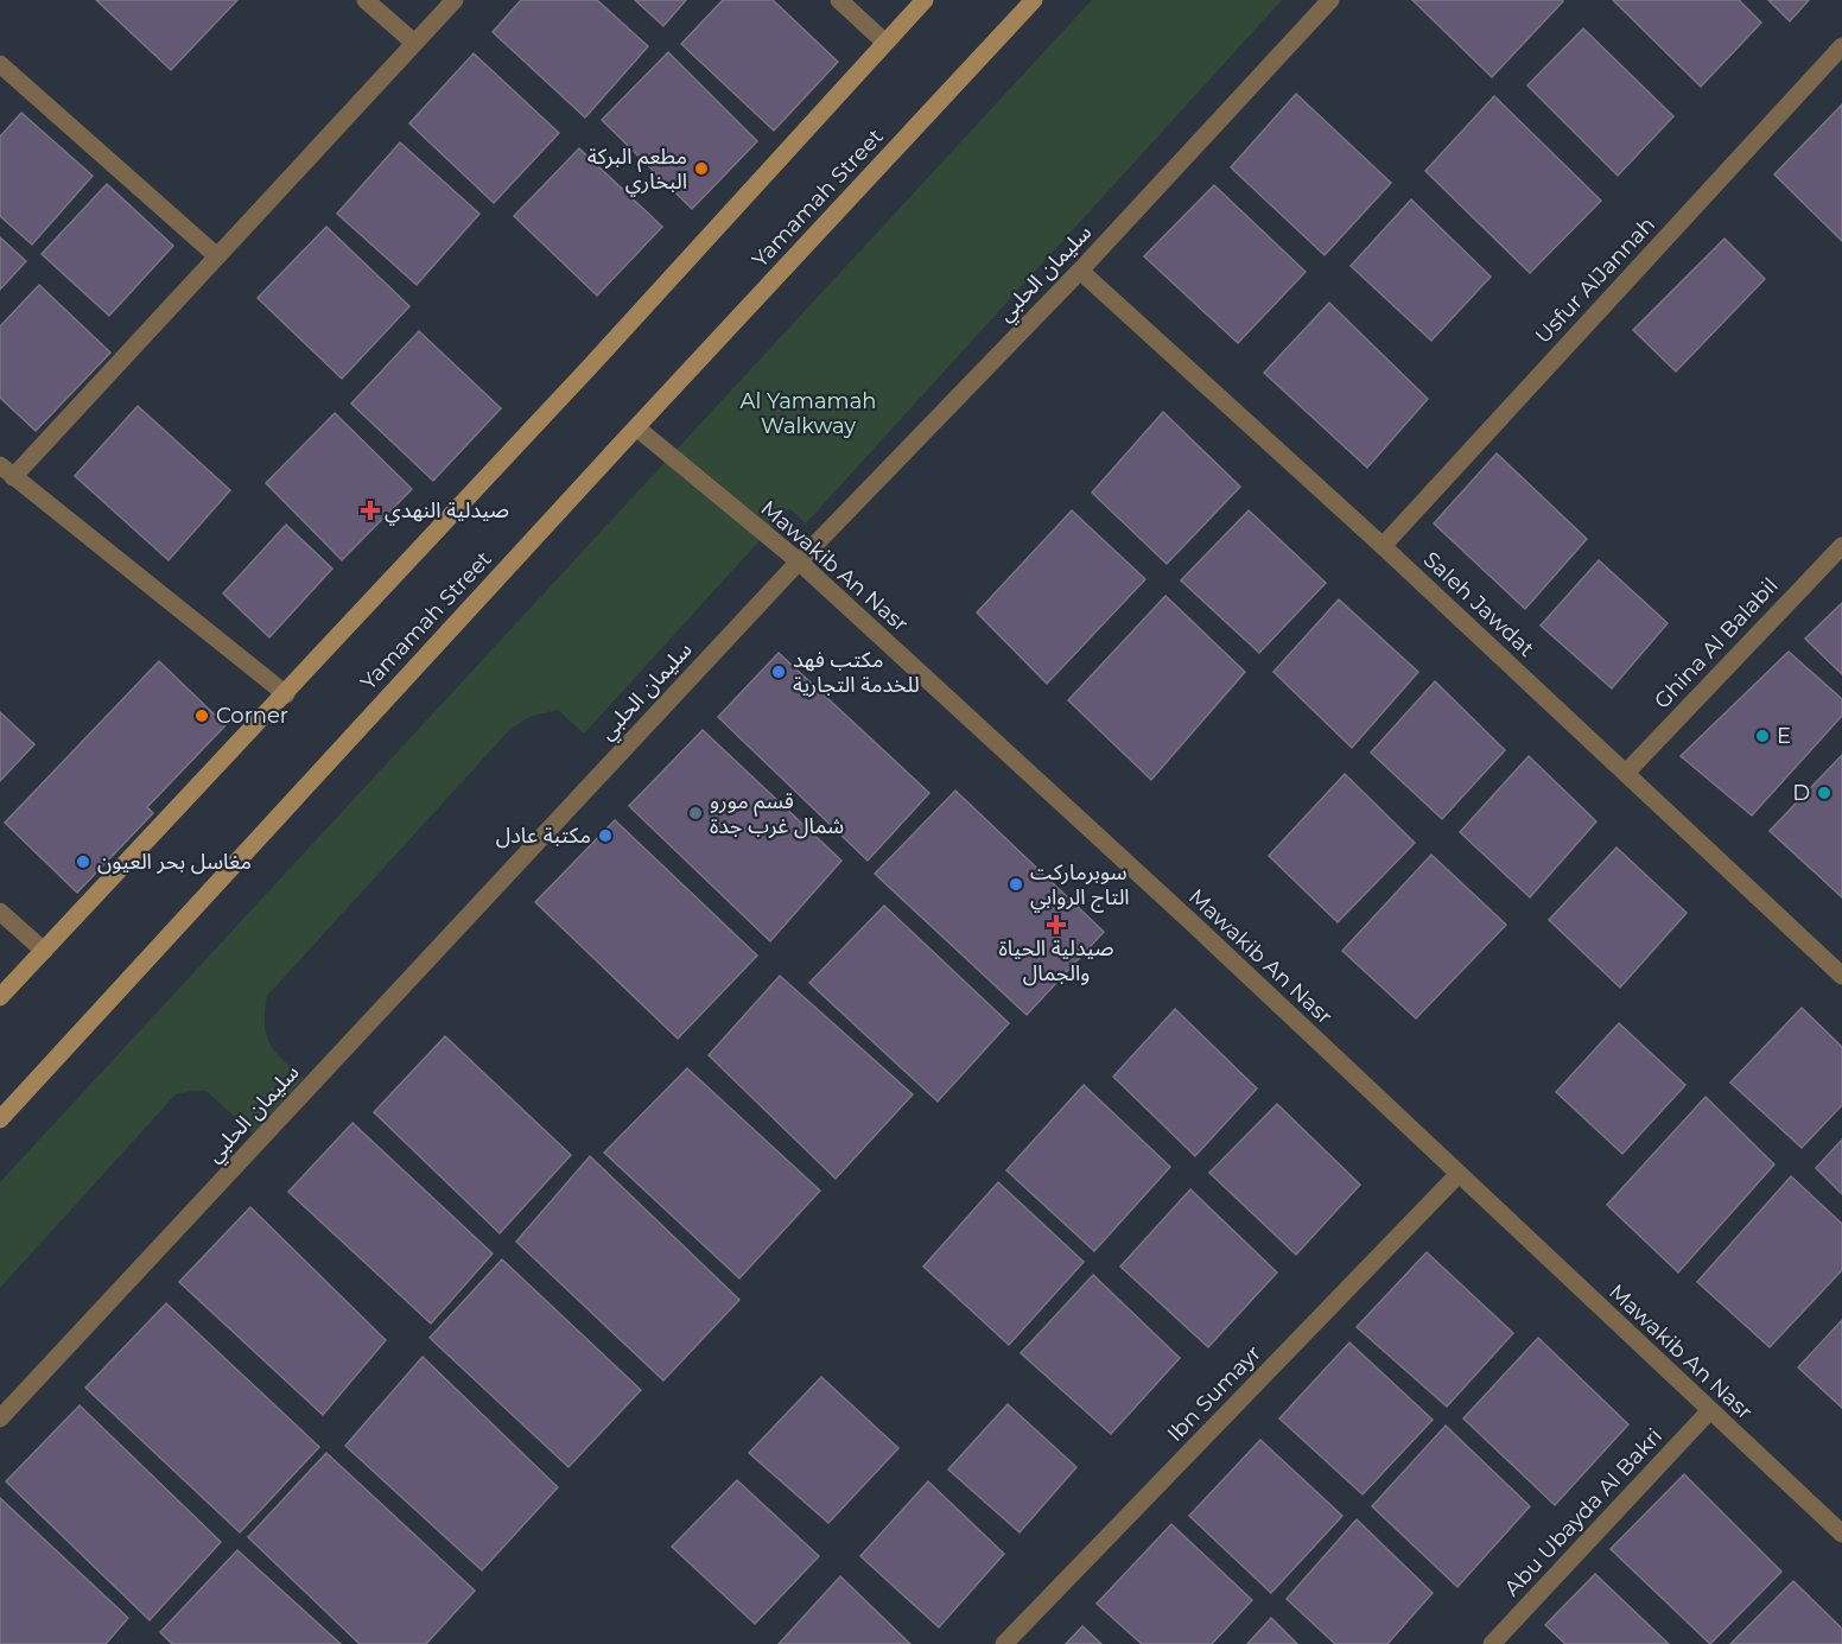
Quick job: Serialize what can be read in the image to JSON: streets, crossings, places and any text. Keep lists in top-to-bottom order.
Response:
{
  "streets": {
    "main road": ["Yamamah Street"],
    "street": [
      "سليمان الحلبي",
      "Usfur AlJannah",
      "Mawakib An Nasr",
      "Saleh Jawdat",
      "Ghina Al Balabil",
      "Ibn Sumayr",
      "Abu Ubayda Al Bakri"
    ]
  },
  "crossings": [
    ["Yamamah Street", "Mawakib An Nasr"],
    ["سليمان الحلبي", "Mawakib An Nasr"],
    ["سليمان الحلبي", "Saleh Jawdat"],
    ["Usfur AlJannah", "Saleh Jawdat"],
    ["Mawakib An Nasr", "Ibn Sumayr"],
    ["Mawakib An Nasr", "Abu Ubayda Al Bakri"],
    ["Saleh Jawdat", "Ghina Al Balabil"]
  ],
  "parks": ["Al Yamamah Walkway"],
  "places": {
    "other": [
      "مطعم البركة البخاري",
      "مكتب فهد للخدمة التجارية",
      "Corner",
      "E",
      "D",
      "قسم مورو شمال غرب جدة",
      "مكتبة عادل",
      "مغاسل بحر العيون",
      "سوبرماركت التاج الروابي"
    ],
    "health": ["صيدلية النهدي", "صيدلية الحياة والجمال"]
  }
}
